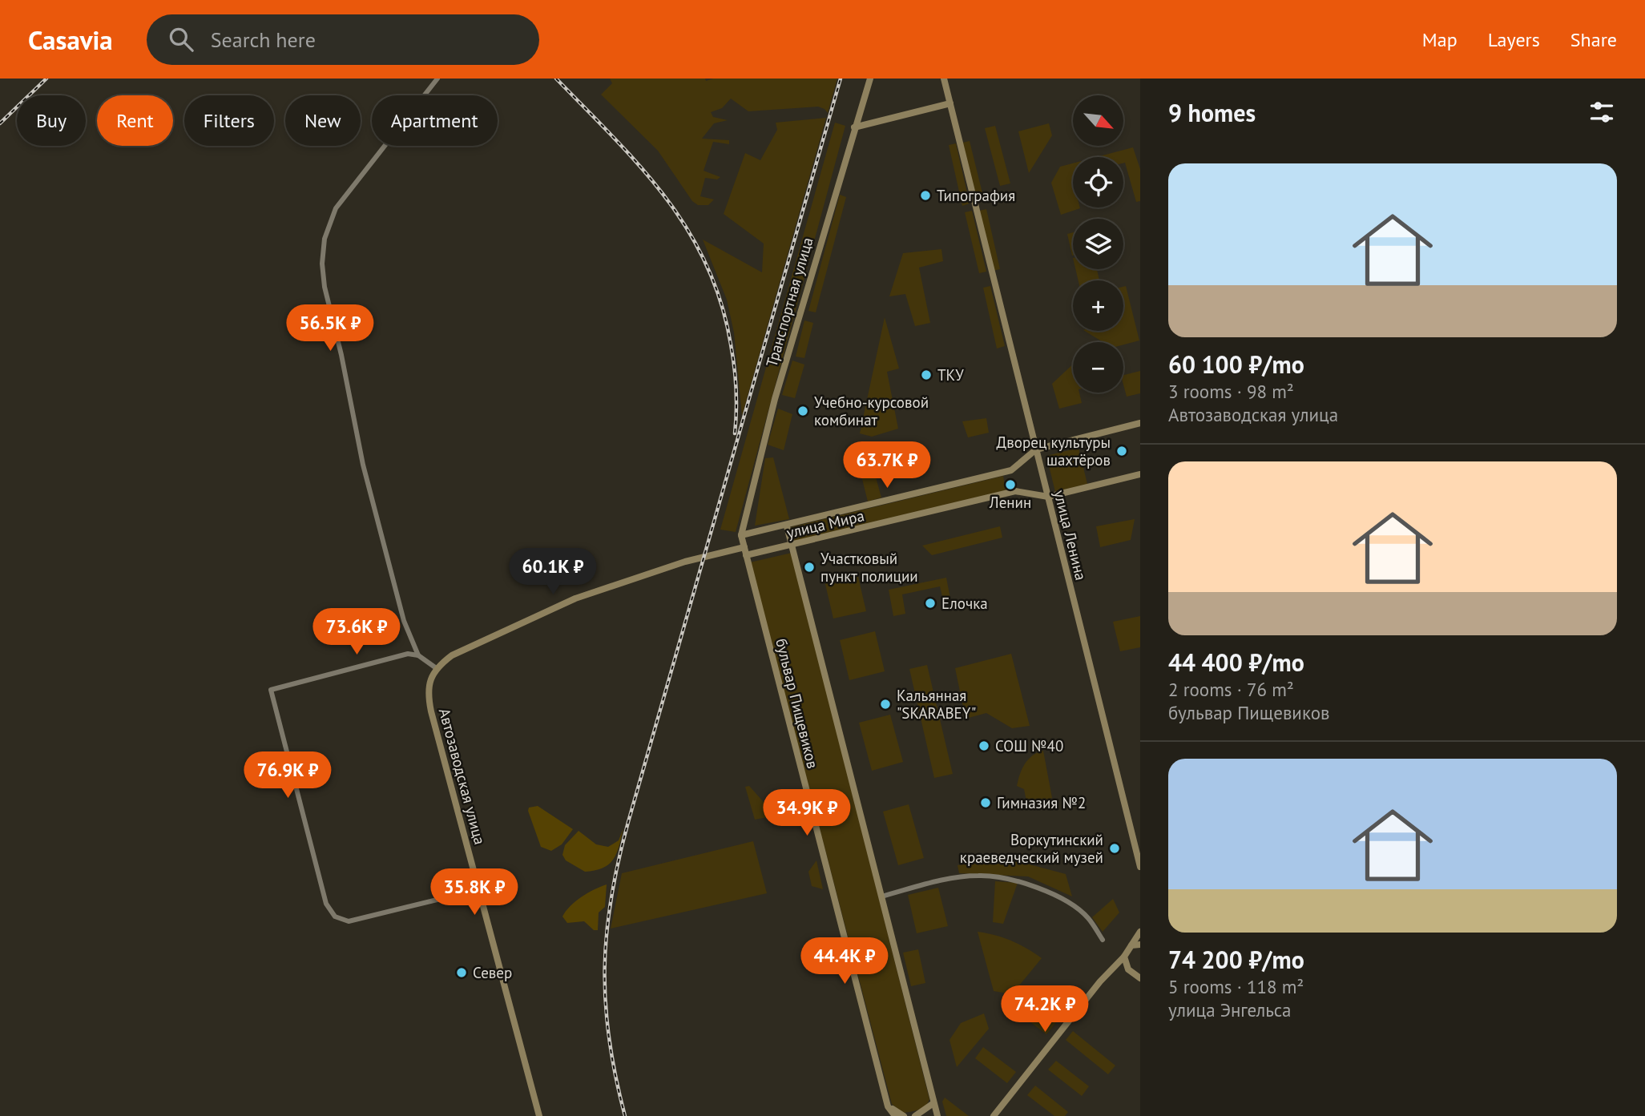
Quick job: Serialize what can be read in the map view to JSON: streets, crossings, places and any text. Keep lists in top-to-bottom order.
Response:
{
  "streets": {
    "main road": [
      "Транспортная улица",
      "улица Мира",
      "улица Ленина",
      "бульвар Пищевиков",
      "Автозаводская улица"
    ]
  },
  "crossings": [
    ["Транспортная улица", "улица Мира"],
    ["Транспортная улица", "бульвар Пищевиков"],
    ["улица Мира", "улица Ленина"],
    ["улица Мира", "бульвар Пищевиков"]
  ],
  "places": [
    "Типография",
    "ТКУ",
    "Учебно-курсовой комбинат",
    "Дворец культуры шахтёров",
    "Ленин",
    "Участковый пункт полиции",
    "Елочка",
    "Кальянная \"SKARABEY\"",
    "СОШ №40",
    "Гимназия №2",
    "Воркутинский краеведческий музей",
    "Север"
  ],
  "north": "bottom right",
  "page": {
    "header": "Casavia",
    "search": "Search here",
    "nav": ["Map", "Layers", "Share"],
    "heading": "9 homes",
    "map_buttons": ["+", "−"],
    "chip": [
      "Buy",
      "Rent",
      "Filters",
      "New",
      "Apartment"
    ],
    "list": [
      {
        "name": "60 100 ₽/mo",
        "note": "3 rooms · 98 m² · Автозаводская улица"
      },
      {
        "name": "44 400 ₽/mo",
        "note": "2 rooms · 76 m² · бульвар Пищевиков"
      },
      {
        "name": "74 200 ₽/mo",
        "note": "5 rooms · 118 m² · улица Энгельса"
      }
    ],
    "price": [
      "56.5K ₽",
      "63.7K ₽",
      "60.1K ₽",
      "73.6K ₽",
      "76.9K ₽",
      "34.9K ₽",
      "35.8K ₽",
      "44.4K ₽",
      "74.2K ₽"
    ]
  }
}
